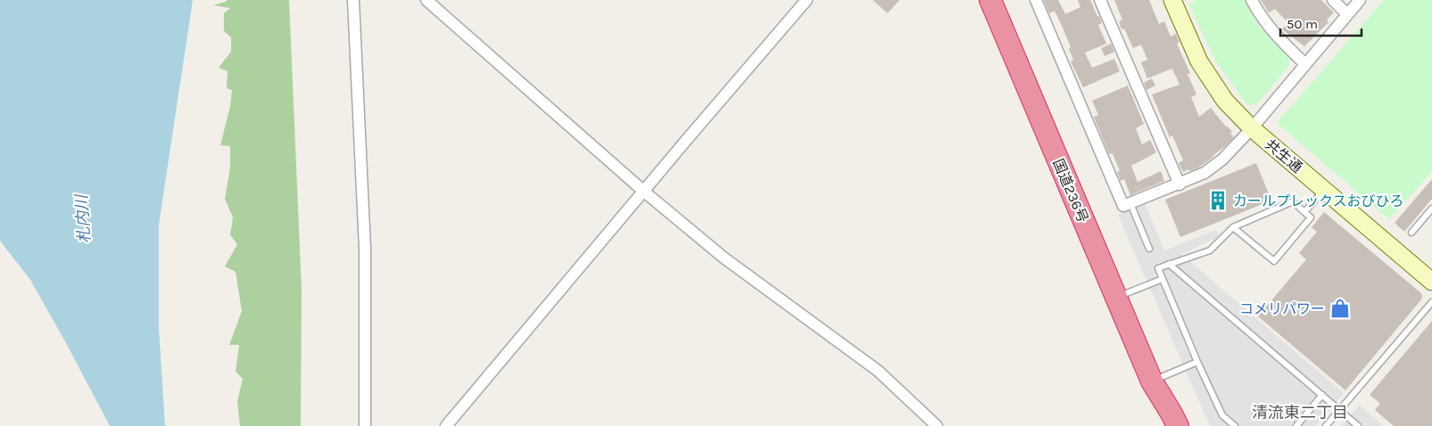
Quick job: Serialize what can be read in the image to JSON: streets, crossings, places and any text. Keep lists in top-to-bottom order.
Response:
{
  "streets": {
    "highway": ["国道236号"],
    "street": ["共生通"]
  },
  "districts": ["清流東二丁目"],
  "water": ["札内川"],
  "places": {
    "building": ["カールプレックスおびひろ"],
    "shop": ["コメリパワー"]
  },
  "scale_bar": "50 m"
}
